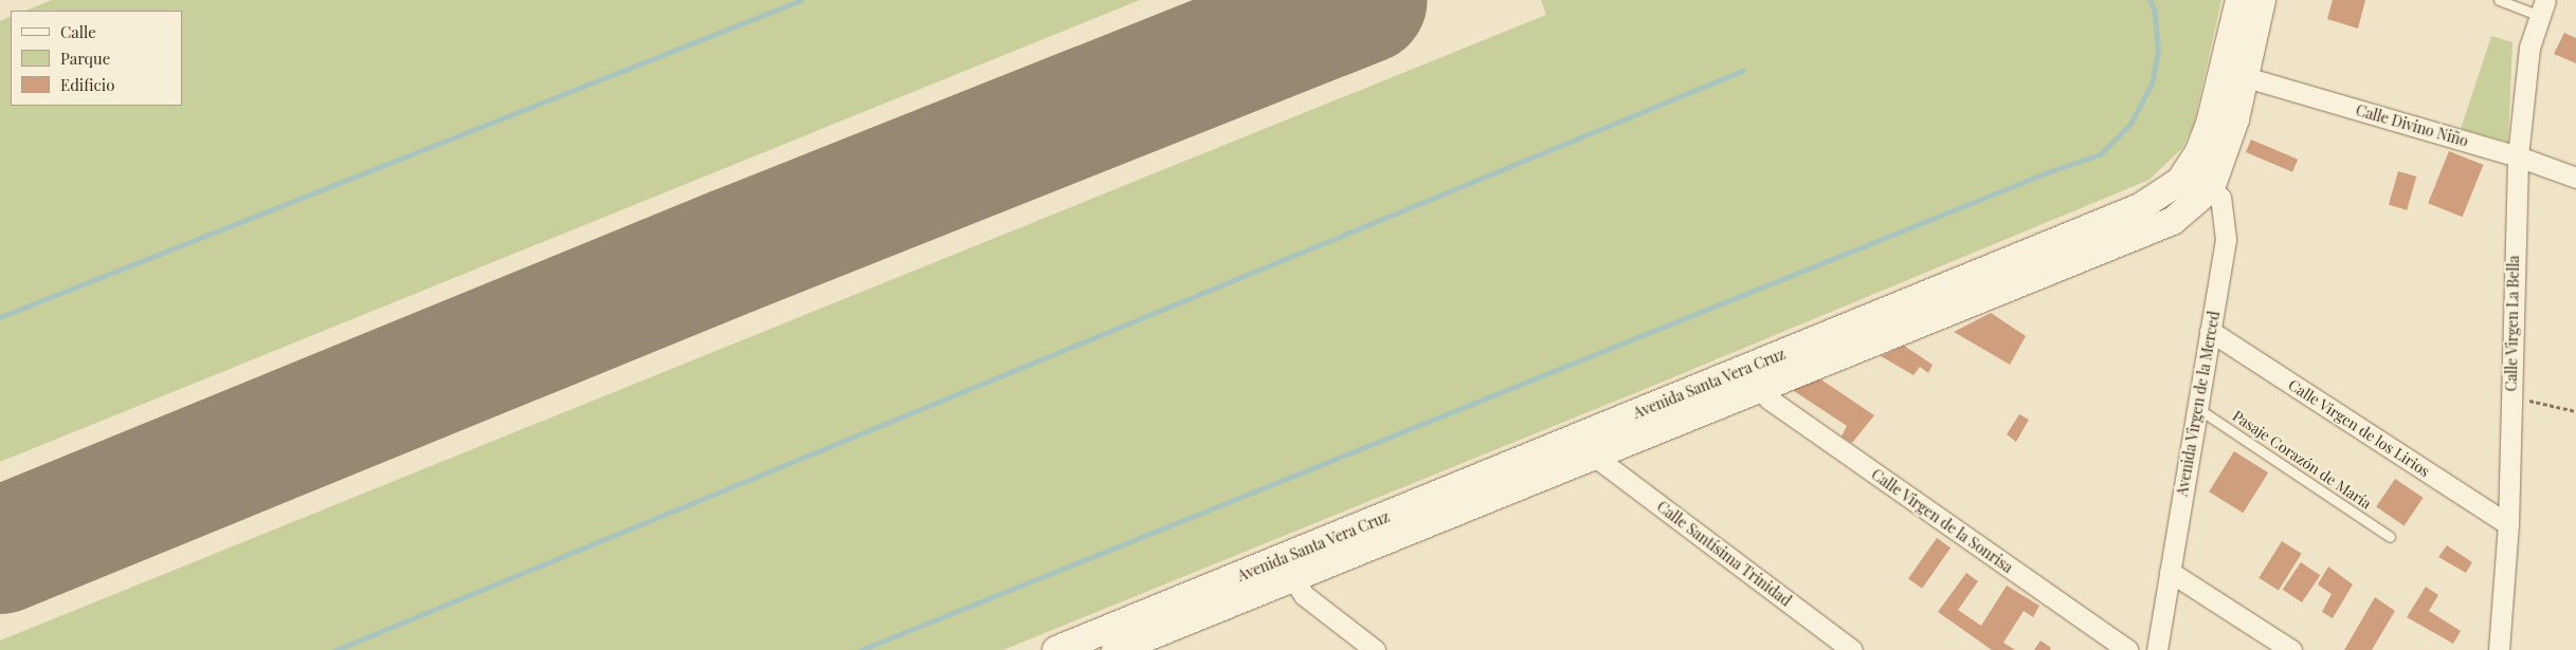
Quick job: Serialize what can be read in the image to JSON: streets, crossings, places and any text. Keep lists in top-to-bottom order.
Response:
{
  "streets": {
    "main road": ["Avenida Santa Vera Cruz"],
    "street": [
      "Calle Divino Niño",
      "Calle Virgen La Bella",
      "Avenida Virgen de la Merced",
      "Calle Virgen de los Lirios",
      "Calle Virgen de la Sonrisa",
      "Calle Santísima Trinidad"
    ],
    "lane": ["Pasaje Corazón de María"]
  },
  "crossings": [
    ["Calle Divino Niño", "Calle Virgen La Bella"],
    ["Calle Divino Niño", "Avenida Santa Vera Cruz"],
    ["Calle Virgen La Bella", "Calle Virgen de los Lirios"],
    ["Avenida Santa Vera Cruz", "Avenida Virgen de la Merced"],
    ["Avenida Santa Vera Cruz", "Calle Virgen de la Sonrisa"],
    ["Avenida Santa Vera Cruz", "Calle Santísima Trinidad"],
    ["Avenida Virgen de la Merced", "Calle Virgen de los Lirios"],
    ["Avenida Virgen de la Merced", "Pasaje Corazón de María"]
  ],
  "legend": ["Calle", "Parque", "Edificio"]
}
